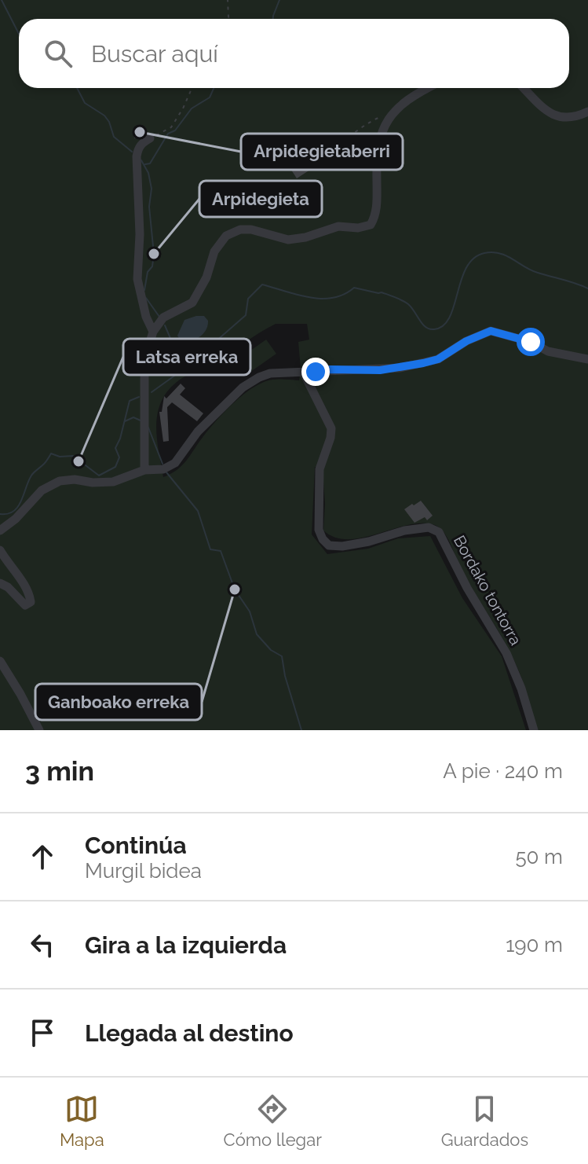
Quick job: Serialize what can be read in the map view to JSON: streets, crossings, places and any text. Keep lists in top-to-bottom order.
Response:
{
  "streets": {
    "street": ["Bordako tontorra"]
  },
  "places": [
    "Arpidegietaberri",
    "Arpidegieta",
    "Latsa erreka",
    "Ganboako erreka"
  ],
  "page": {
    "search": "Buscar aquí",
    "heading": ["3 min", "A pie · 240 m"],
    "list": [
      ["Continúa", "Murgil bidea", "50 m"],
      ["Gira a la izquierda", "190 m"],
      "Llegada al destino"
    ],
    "nav": ["Mapa", "Cómo llegar", "Guardados"]
  }
}
